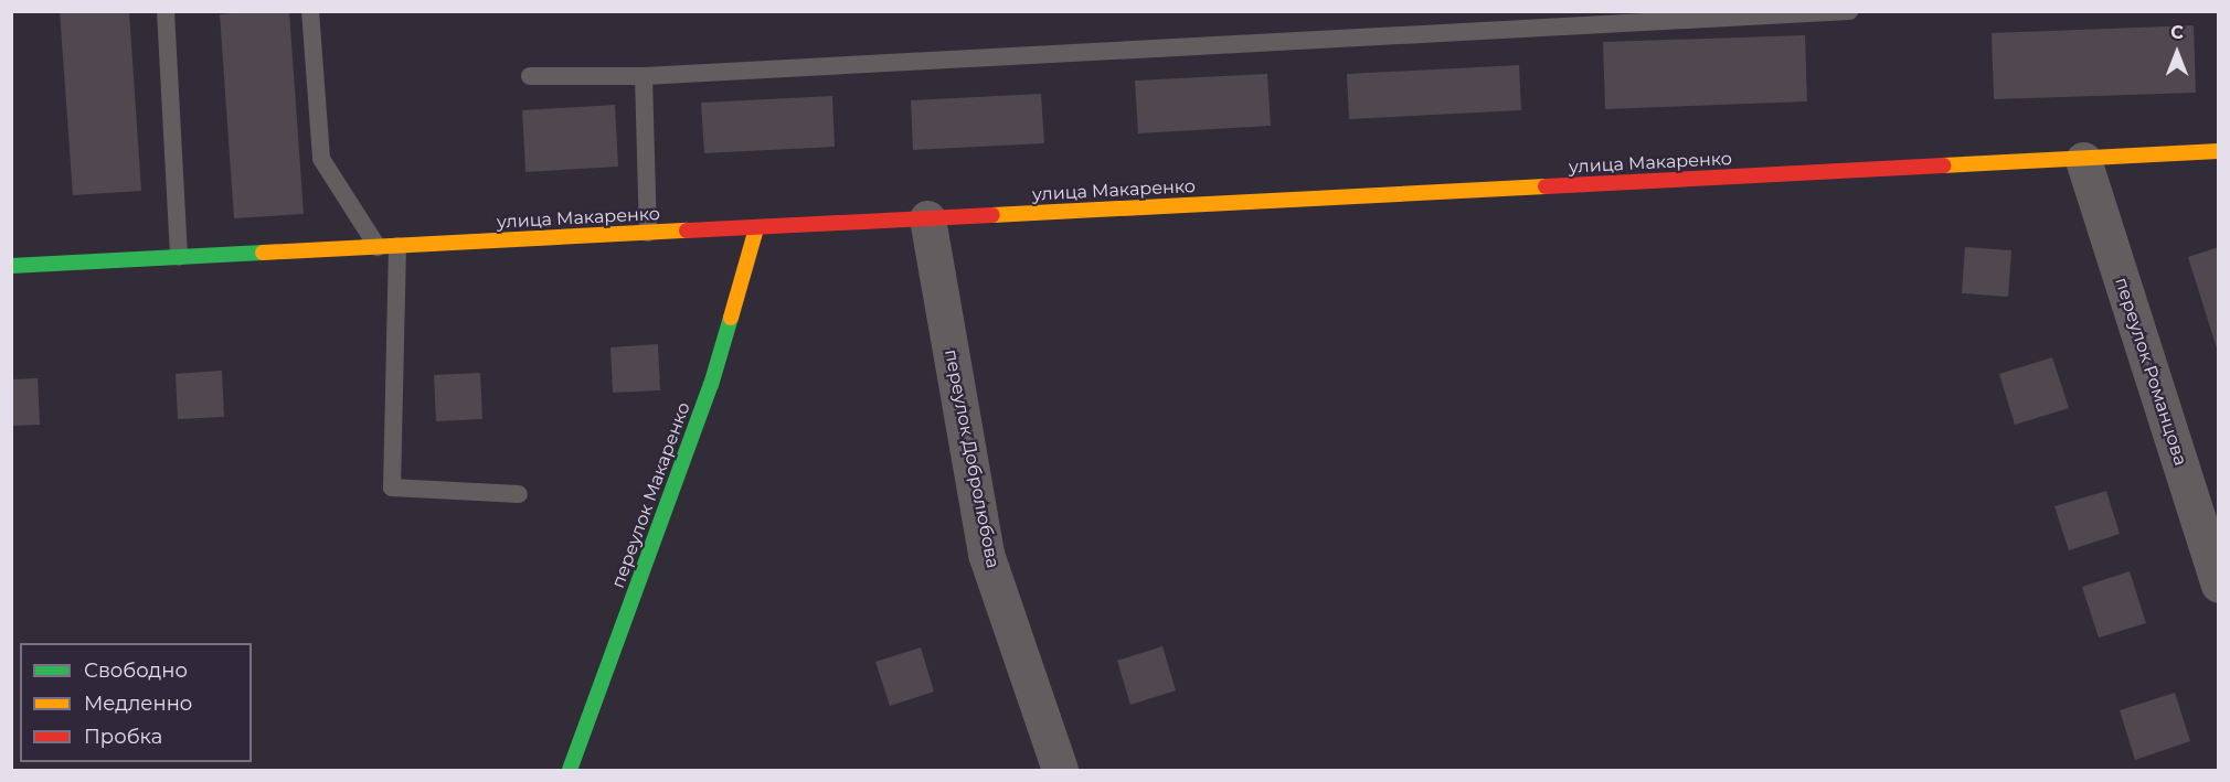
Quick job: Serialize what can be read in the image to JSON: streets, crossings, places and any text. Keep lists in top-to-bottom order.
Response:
{
  "streets": {
    "street": [
      "улица Макаренко",
      "переулок Романцова",
      "переулок Добролюбова",
      "переулок Макаренко"
    ]
  },
  "crossings": [
    ["улица Макаренко", "переулок Романцова"],
    ["улица Макаренко", "переулок Добролюбова"],
    ["улица Макаренко", "переулок Макаренко"]
  ],
  "legend": ["Свободно", "Медленно", "Пробка"],
  "north": "top"
}
